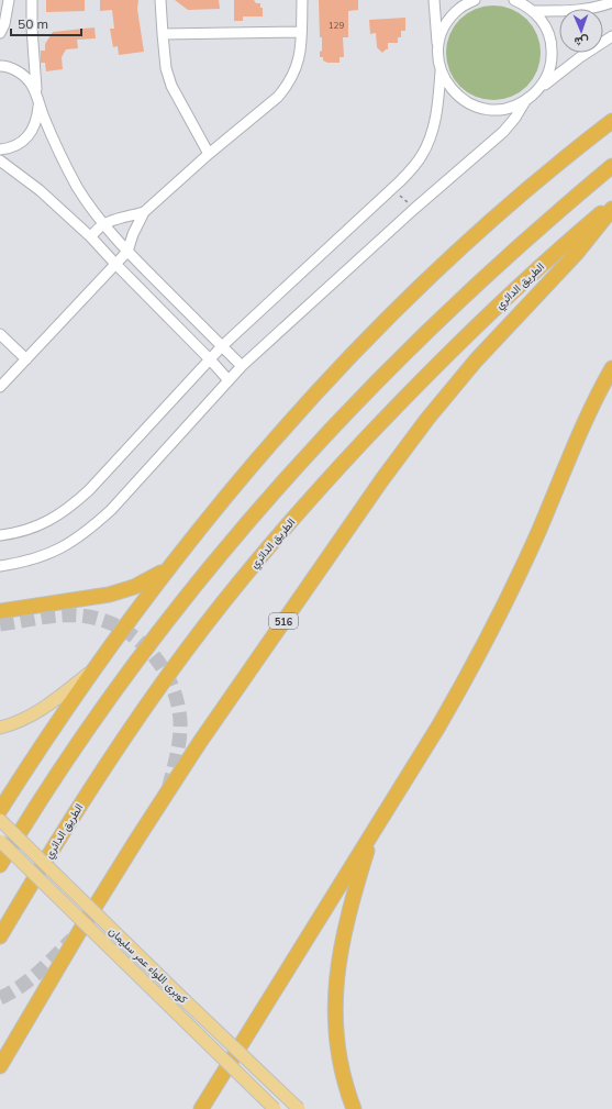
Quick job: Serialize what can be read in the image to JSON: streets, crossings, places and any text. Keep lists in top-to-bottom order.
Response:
{
  "streets": {
    "highway": ["الطريق الدائري", "516"],
    "main road": ["كوبرى اللواء عمر سليمان"]
  },
  "house_numbers": ["129"],
  "scale_bar": "50 m",
  "north": "bottom"
}
